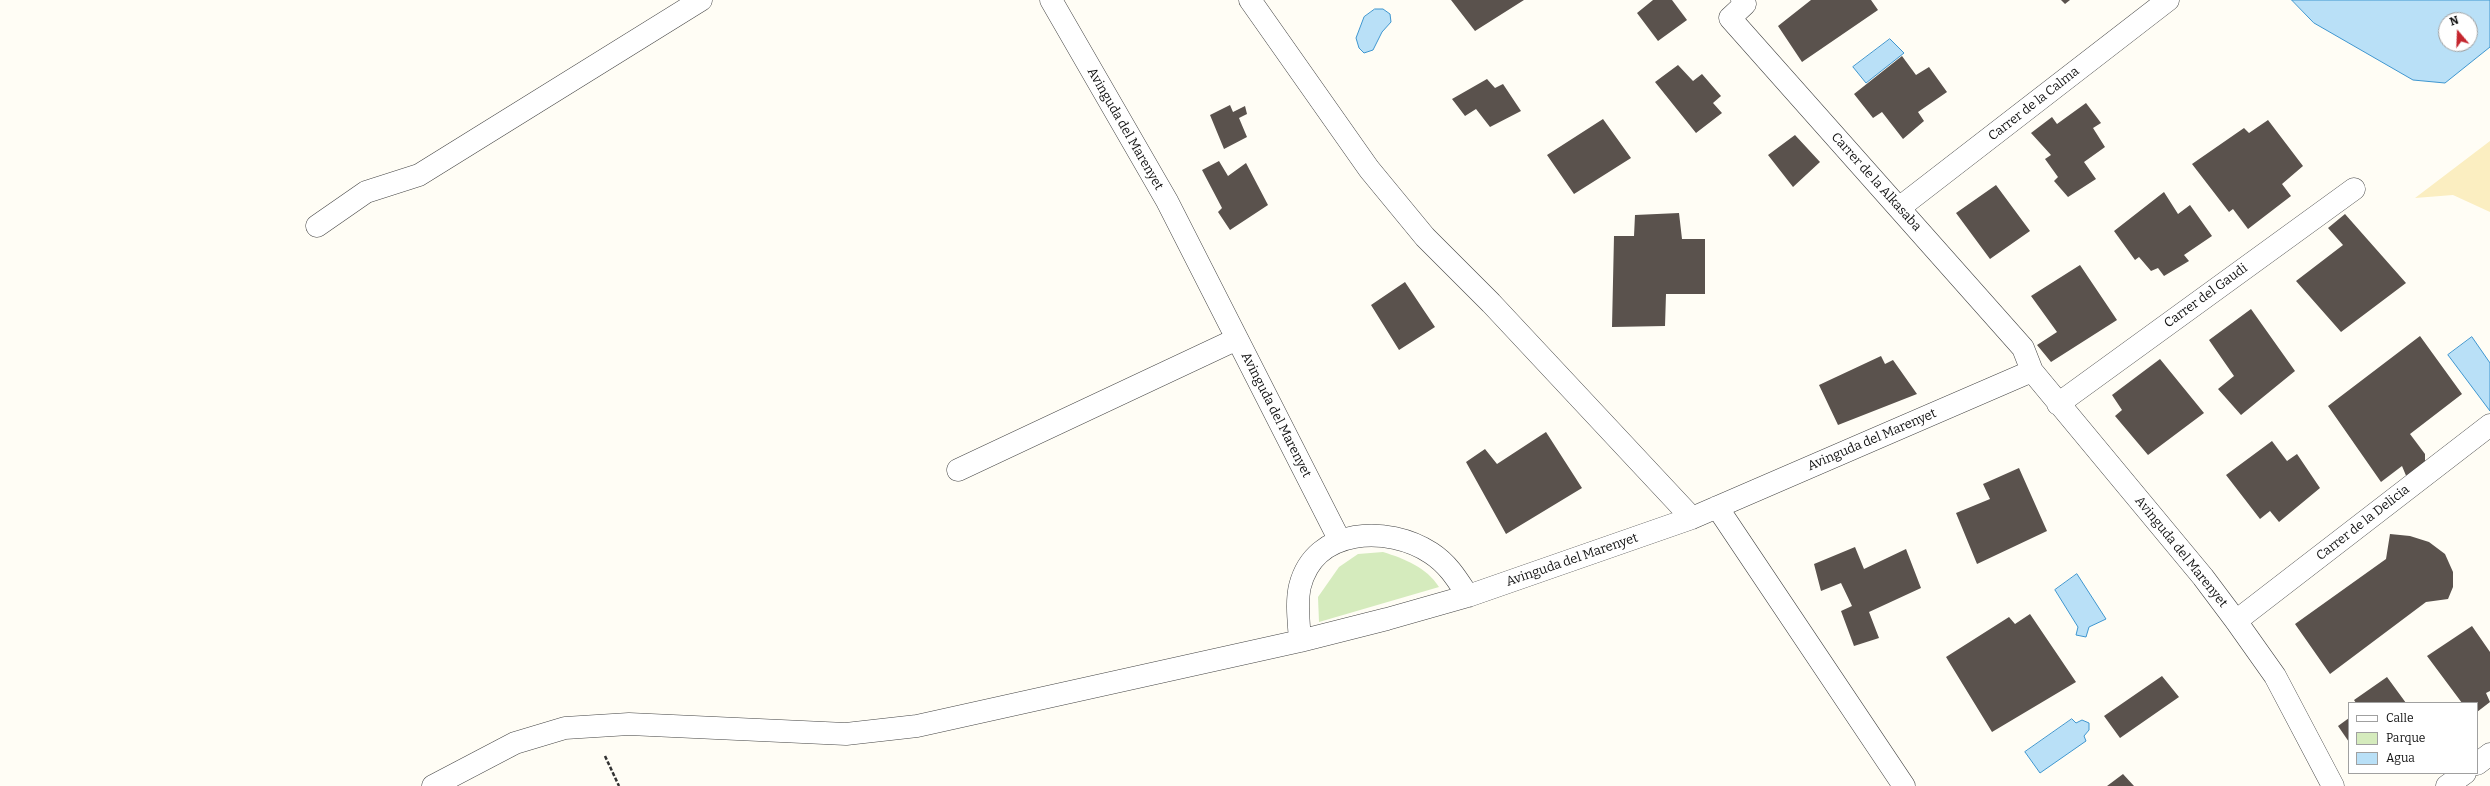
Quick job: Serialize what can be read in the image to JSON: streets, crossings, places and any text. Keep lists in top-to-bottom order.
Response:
{
  "streets": {
    "street": [
      "Carrer de la Calma",
      "Avinguda del Marenyet",
      "Carrer de la Alkasaba",
      "Carrer del Gaudi",
      "Carrer de la Delicia"
    ]
  },
  "crossings": [
    ["Carrer de la Calma", "Carrer de la Alkasaba"],
    ["Avinguda del Marenyet", "Carrer de la Alkasaba"],
    ["Avinguda del Marenyet", "Carrer del Gaudi"],
    ["Avinguda del Marenyet", "Carrer de la Delicia"]
  ],
  "legend": ["Calle", "Parque", "Agua"],
  "north": "top"
}
